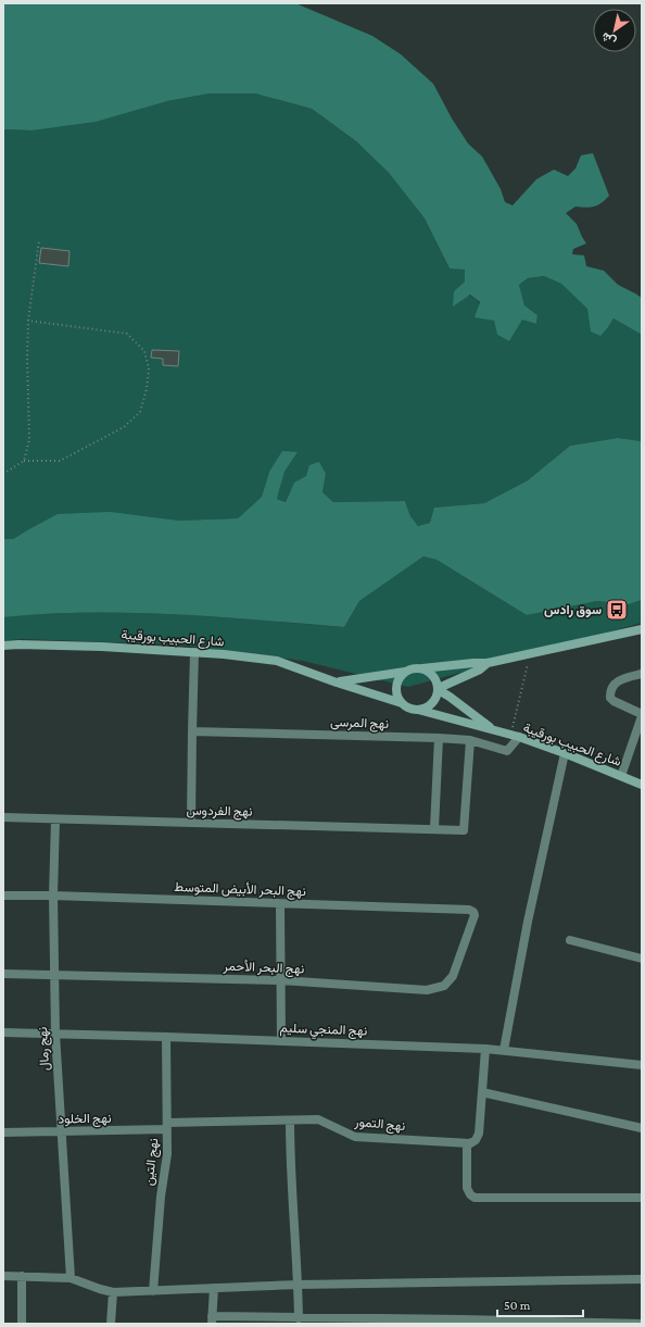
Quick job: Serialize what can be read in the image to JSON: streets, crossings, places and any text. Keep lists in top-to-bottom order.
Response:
{
  "streets": {
    "street": [
      "شارع الحبيب بورقيبة",
      "نهج المرسى",
      "نهج الفردوس",
      "نهج البحر الأبيض المتوسط",
      "نهج البحر الأحمر",
      "نهج المنجي سليم",
      "نهج رمال",
      "نهج الخلود",
      "نهج التمور",
      "نهج التين"
    ]
  },
  "crossings": [
    ["شارع الحبيب بورقيبة", "نهج المرسى"],
    ["نهج المرسى", "نهج الفردوس"],
    ["نهج الفردوس", "نهج رمال"],
    ["نهج البحر الأبيض المتوسط", "نهج البحر الأحمر"],
    ["نهج البحر الأبيض المتوسط", "نهج رمال"],
    ["نهج البحر الأحمر", "نهج رمال"],
    ["نهج المنجي سليم", "نهج رمال"],
    ["نهج المنجي سليم", "نهج التين"],
    ["نهج رمال", "نهج الخلود"],
    ["نهج الخلود", "نهج التمور"],
    ["نهج الخلود", "نهج التين"],
    ["نهج التمور", "نهج التين"]
  ],
  "places": {
    "bus stop": ["سوق رادس"]
  },
  "scale_bar": "50 m",
  "north": "bottom left"
}
